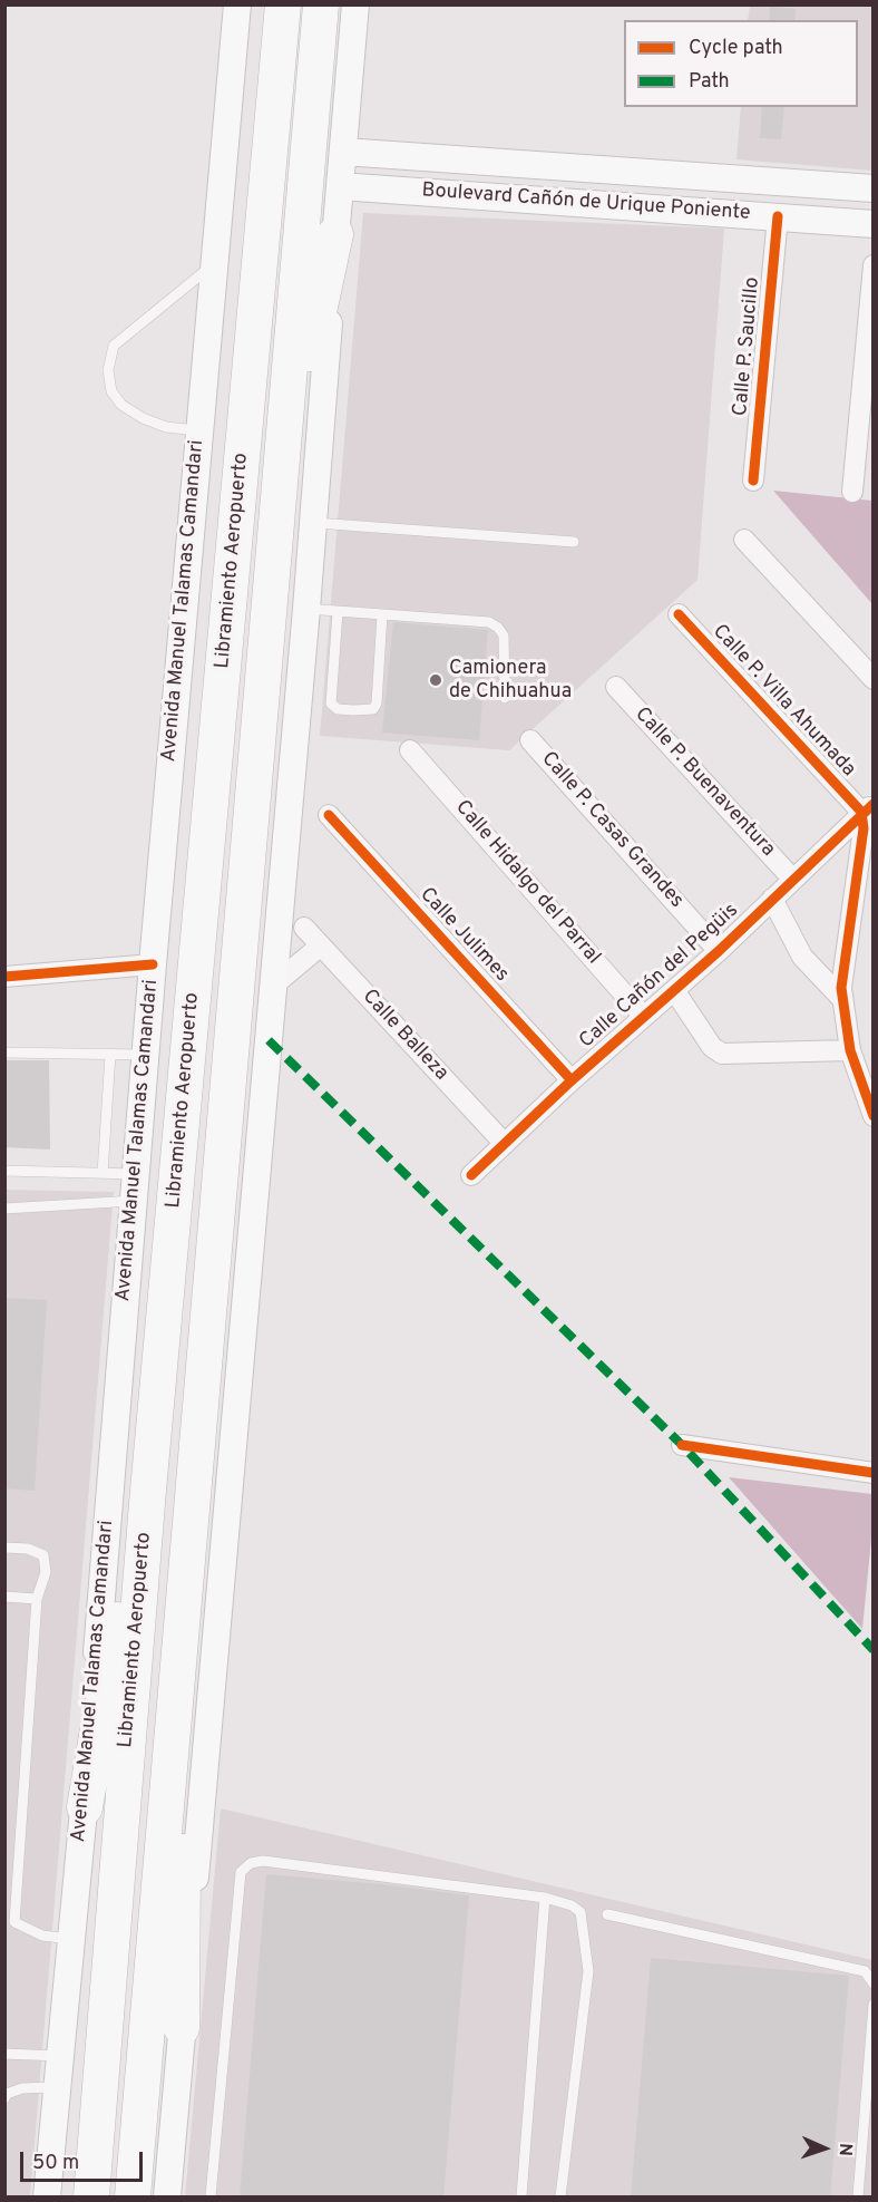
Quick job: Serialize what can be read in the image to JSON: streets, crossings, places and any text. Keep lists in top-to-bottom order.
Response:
{
  "streets": {
    "highway": ["Libramiento Aeropuerto"],
    "main road": ["Boulevard Cañón de Urique Poniente", "Avenida Manuel Talamas Camandari"],
    "street": [
      "Calle P. Saucillo",
      "Calle P. Villa Ahumada",
      "Calle P. Buenaventura",
      "Calle P. Casas Grandes",
      "Calle Hidalgo del Parral",
      "Calle Julimes",
      "Calle Cañón del Pegüis",
      "Calle Balleza"
    ]
  },
  "crossings": [
    ["Boulevard Cañón de Urique Poniente", "Calle P. Saucillo"],
    ["Calle P. Villa Ahumada", "Calle Cañón del Pegüis"],
    ["Calle P. Buenaventura", "Calle Cañón del Pegüis"],
    ["Calle P. Casas Grandes", "Calle Cañón del Pegüis"],
    ["Calle Hidalgo del Parral", "Calle Cañón del Pegüis"],
    ["Calle Julimes", "Calle Cañón del Pegüis"],
    ["Calle Cañón del Pegüis", "Calle Balleza"]
  ],
  "places": ["Camionera de Chihuahua"],
  "legend": ["Cycle path", "Path"],
  "scale_bar": "50 m",
  "north": "right"
}
